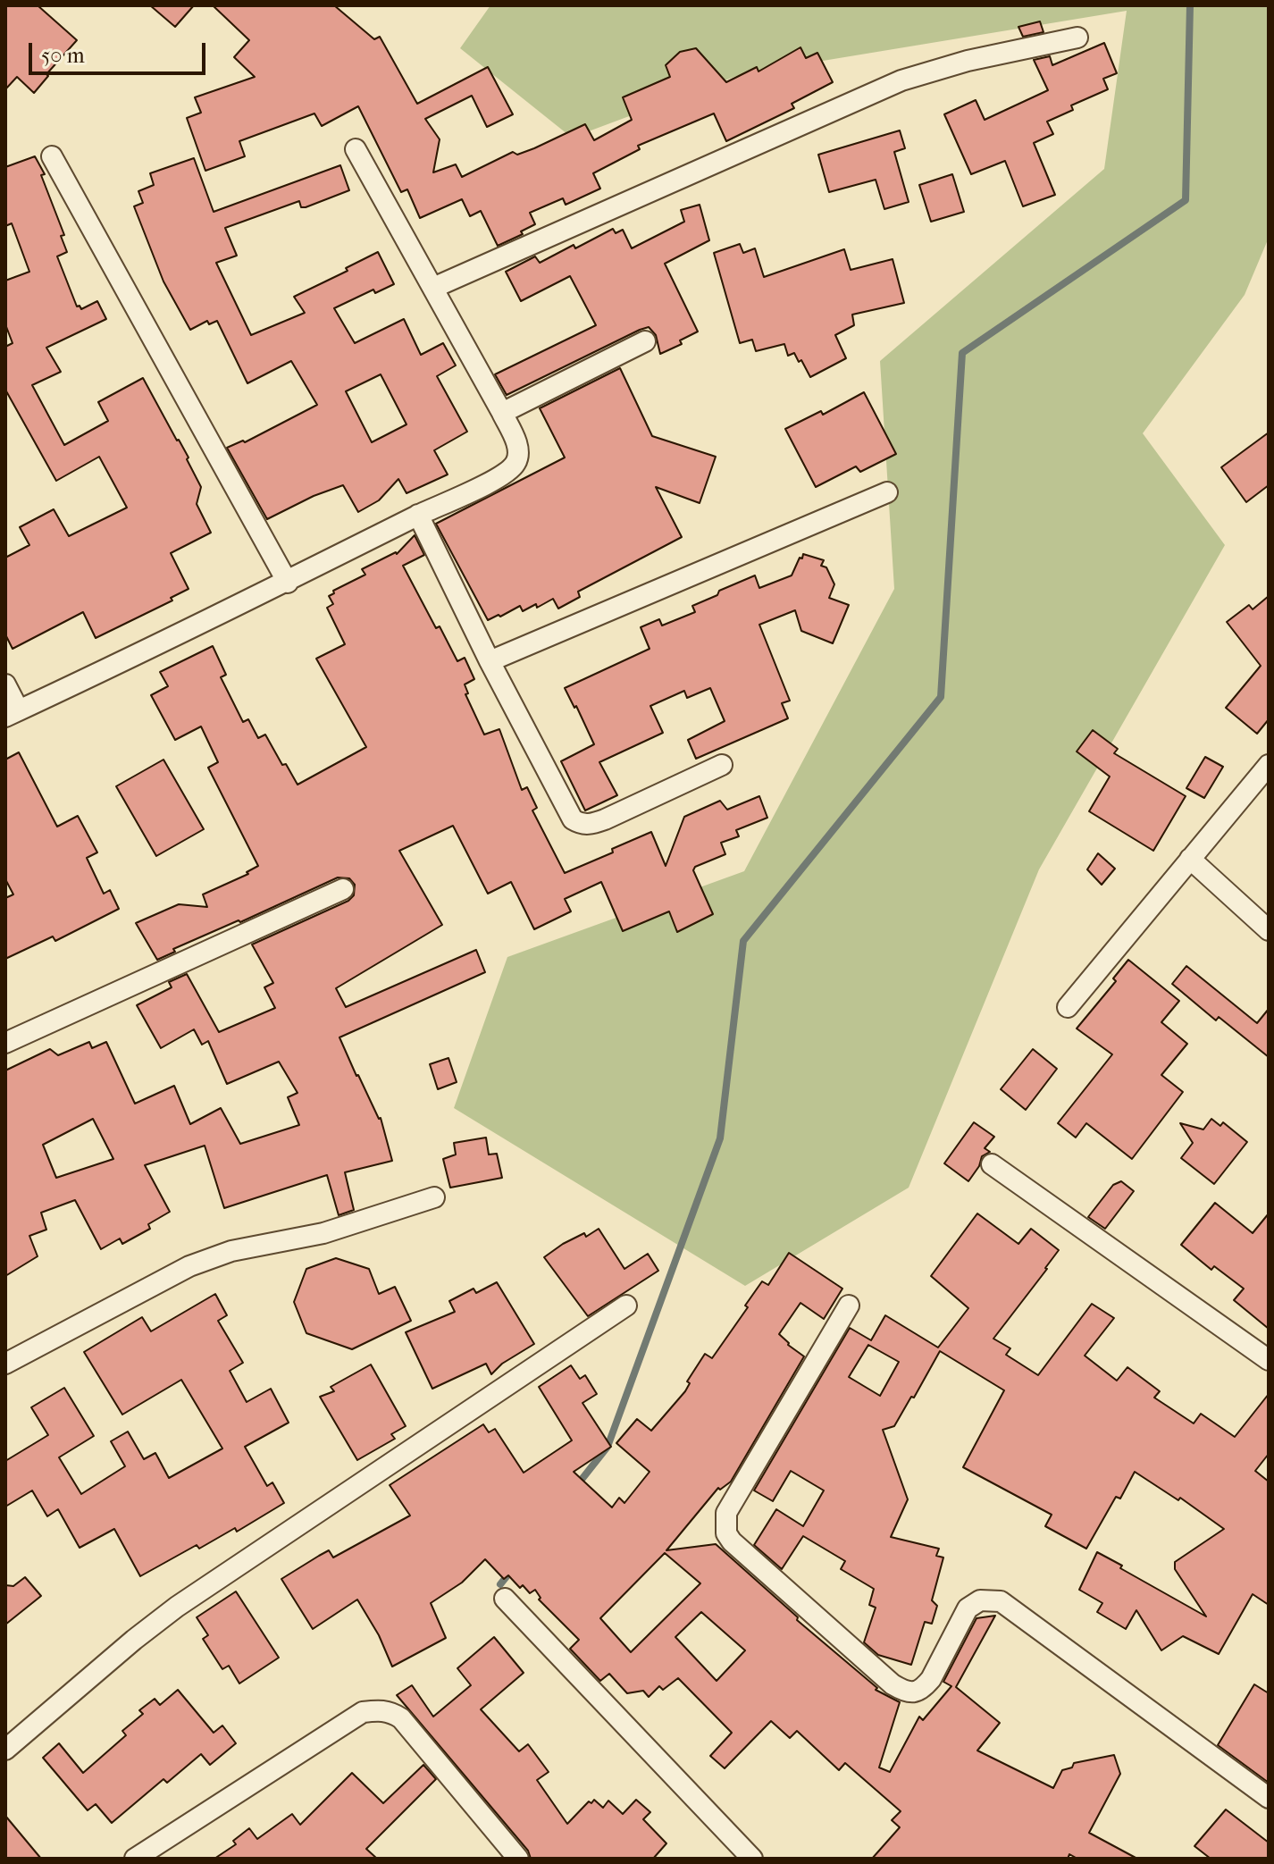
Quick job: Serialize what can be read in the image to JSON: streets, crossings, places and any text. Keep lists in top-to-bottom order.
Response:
{
  "scale_bar": "50 m"
}
